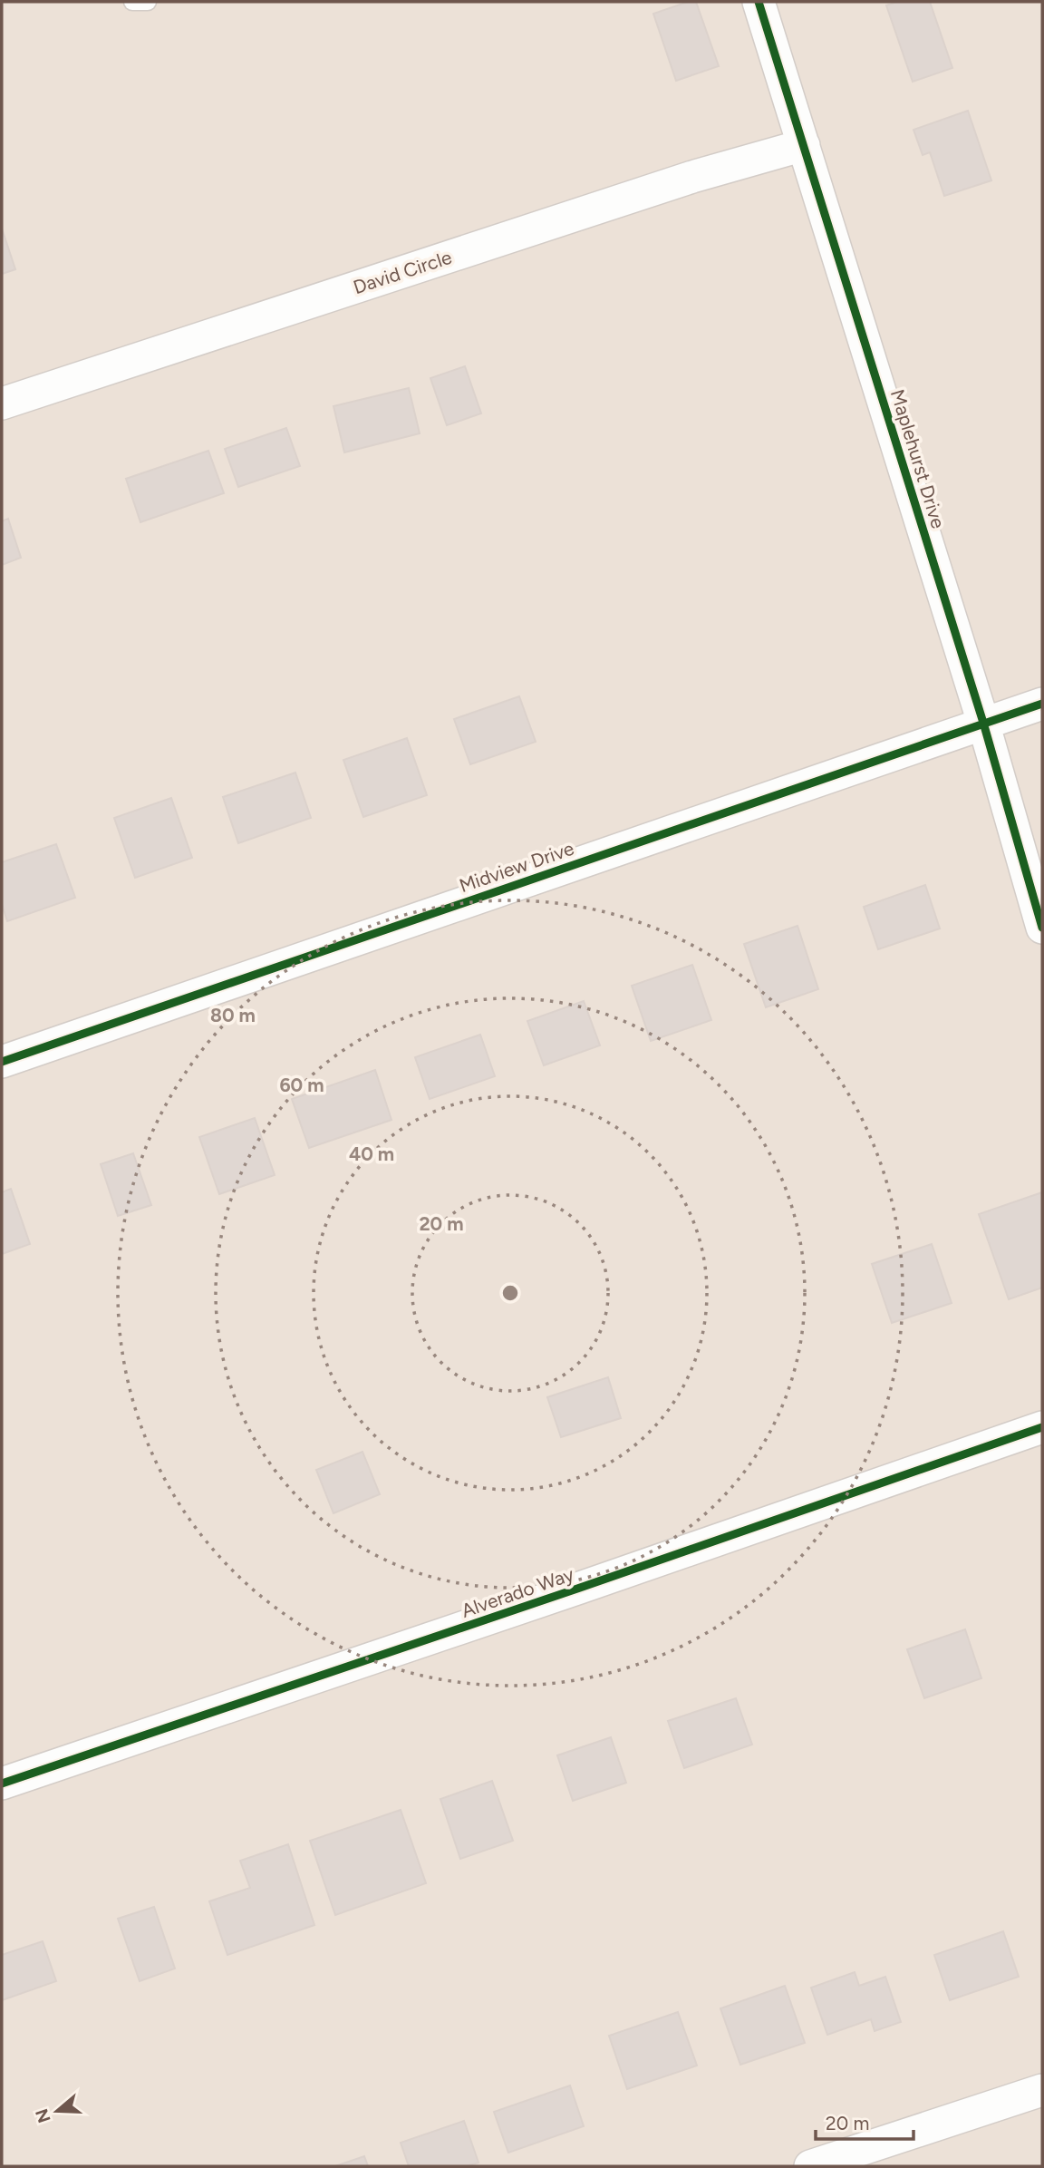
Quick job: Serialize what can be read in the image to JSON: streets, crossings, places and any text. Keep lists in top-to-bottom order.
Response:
{
  "streets": {
    "street": [
      "David Circle",
      "Maplehurst Drive",
      "Midview Drive",
      "Alverado Way"
    ]
  },
  "crossings": [
    ["David Circle", "Maplehurst Drive"],
    ["Maplehurst Drive", "Midview Drive"]
  ],
  "scale_bar": "20 m",
  "north": "left",
  "rings": [
    "80 m",
    "60 m",
    "40 m",
    "20 m"
  ]
}
